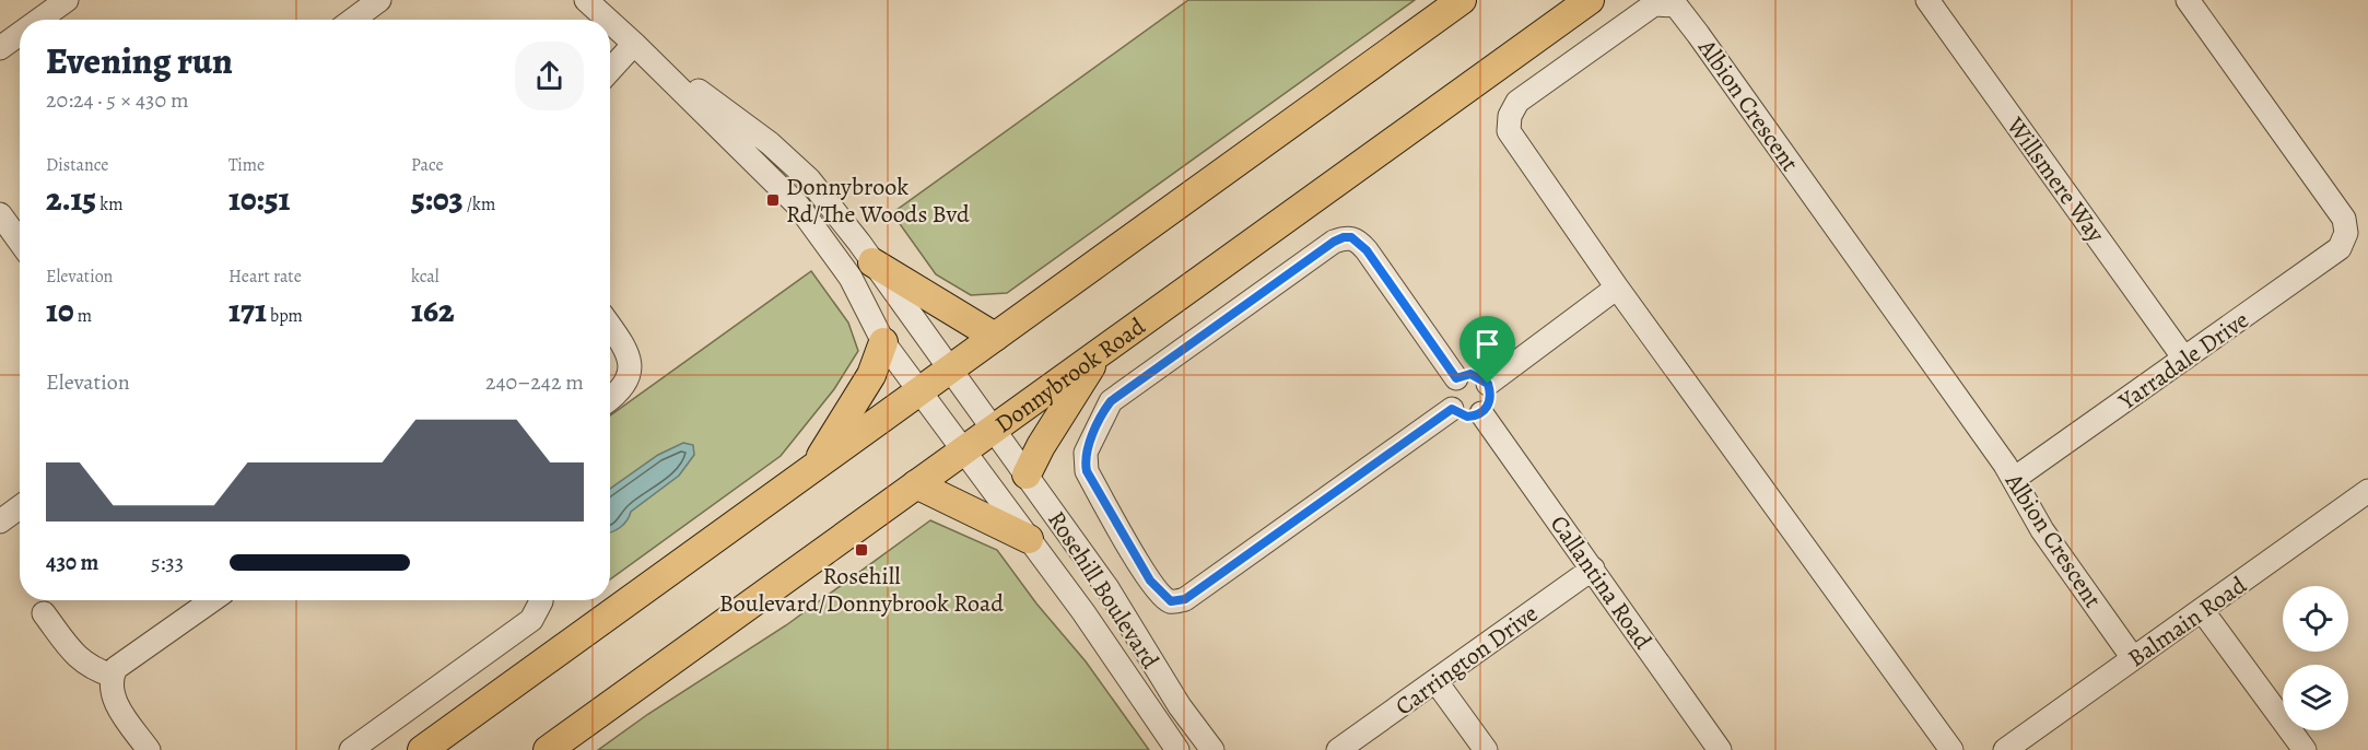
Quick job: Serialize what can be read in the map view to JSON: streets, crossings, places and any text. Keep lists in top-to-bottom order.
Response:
{
  "streets": {
    "main road": ["Donnybrook Road"],
    "street": [
      "Albion Crescent",
      "Willsmere Way",
      "Yarradale Drive",
      "Callantina Road",
      "Rosehill Boulevard",
      "Balmain Road",
      "Carrington Drive"
    ]
  },
  "crossings": [
    ["Albion Crescent", "Yarradale Drive"],
    ["Albion Crescent", "Balmain Road"],
    ["Willsmere Way", "Yarradale Drive"],
    ["Donnybrook Road", "Rosehill Boulevard"],
    ["Callantina Road", "Carrington Drive"]
  ],
  "places": {
    "transit": ["Donnybrook Rd/The Woods Bvd", "Rosehill Boulevard/Donnybrook Road"]
  },
  "page": {
    "heading": ["Evening run", "20:24 · 5 × 430 m"],
    "stats": [
      ["Distance", "2.15 km"],
      ["Time", "10:51"],
      ["Pace", "5:03 /km"],
      ["Elevation", "10 m"],
      ["Heart rate", "171 bpm"],
      ["kcal", "162"]
    ],
    "chart": ["Elevation", "240–242 m"],
    "list": [
      {
        "name": "430 m",
        "note": "5:33"
      }
    ]
  }
}
